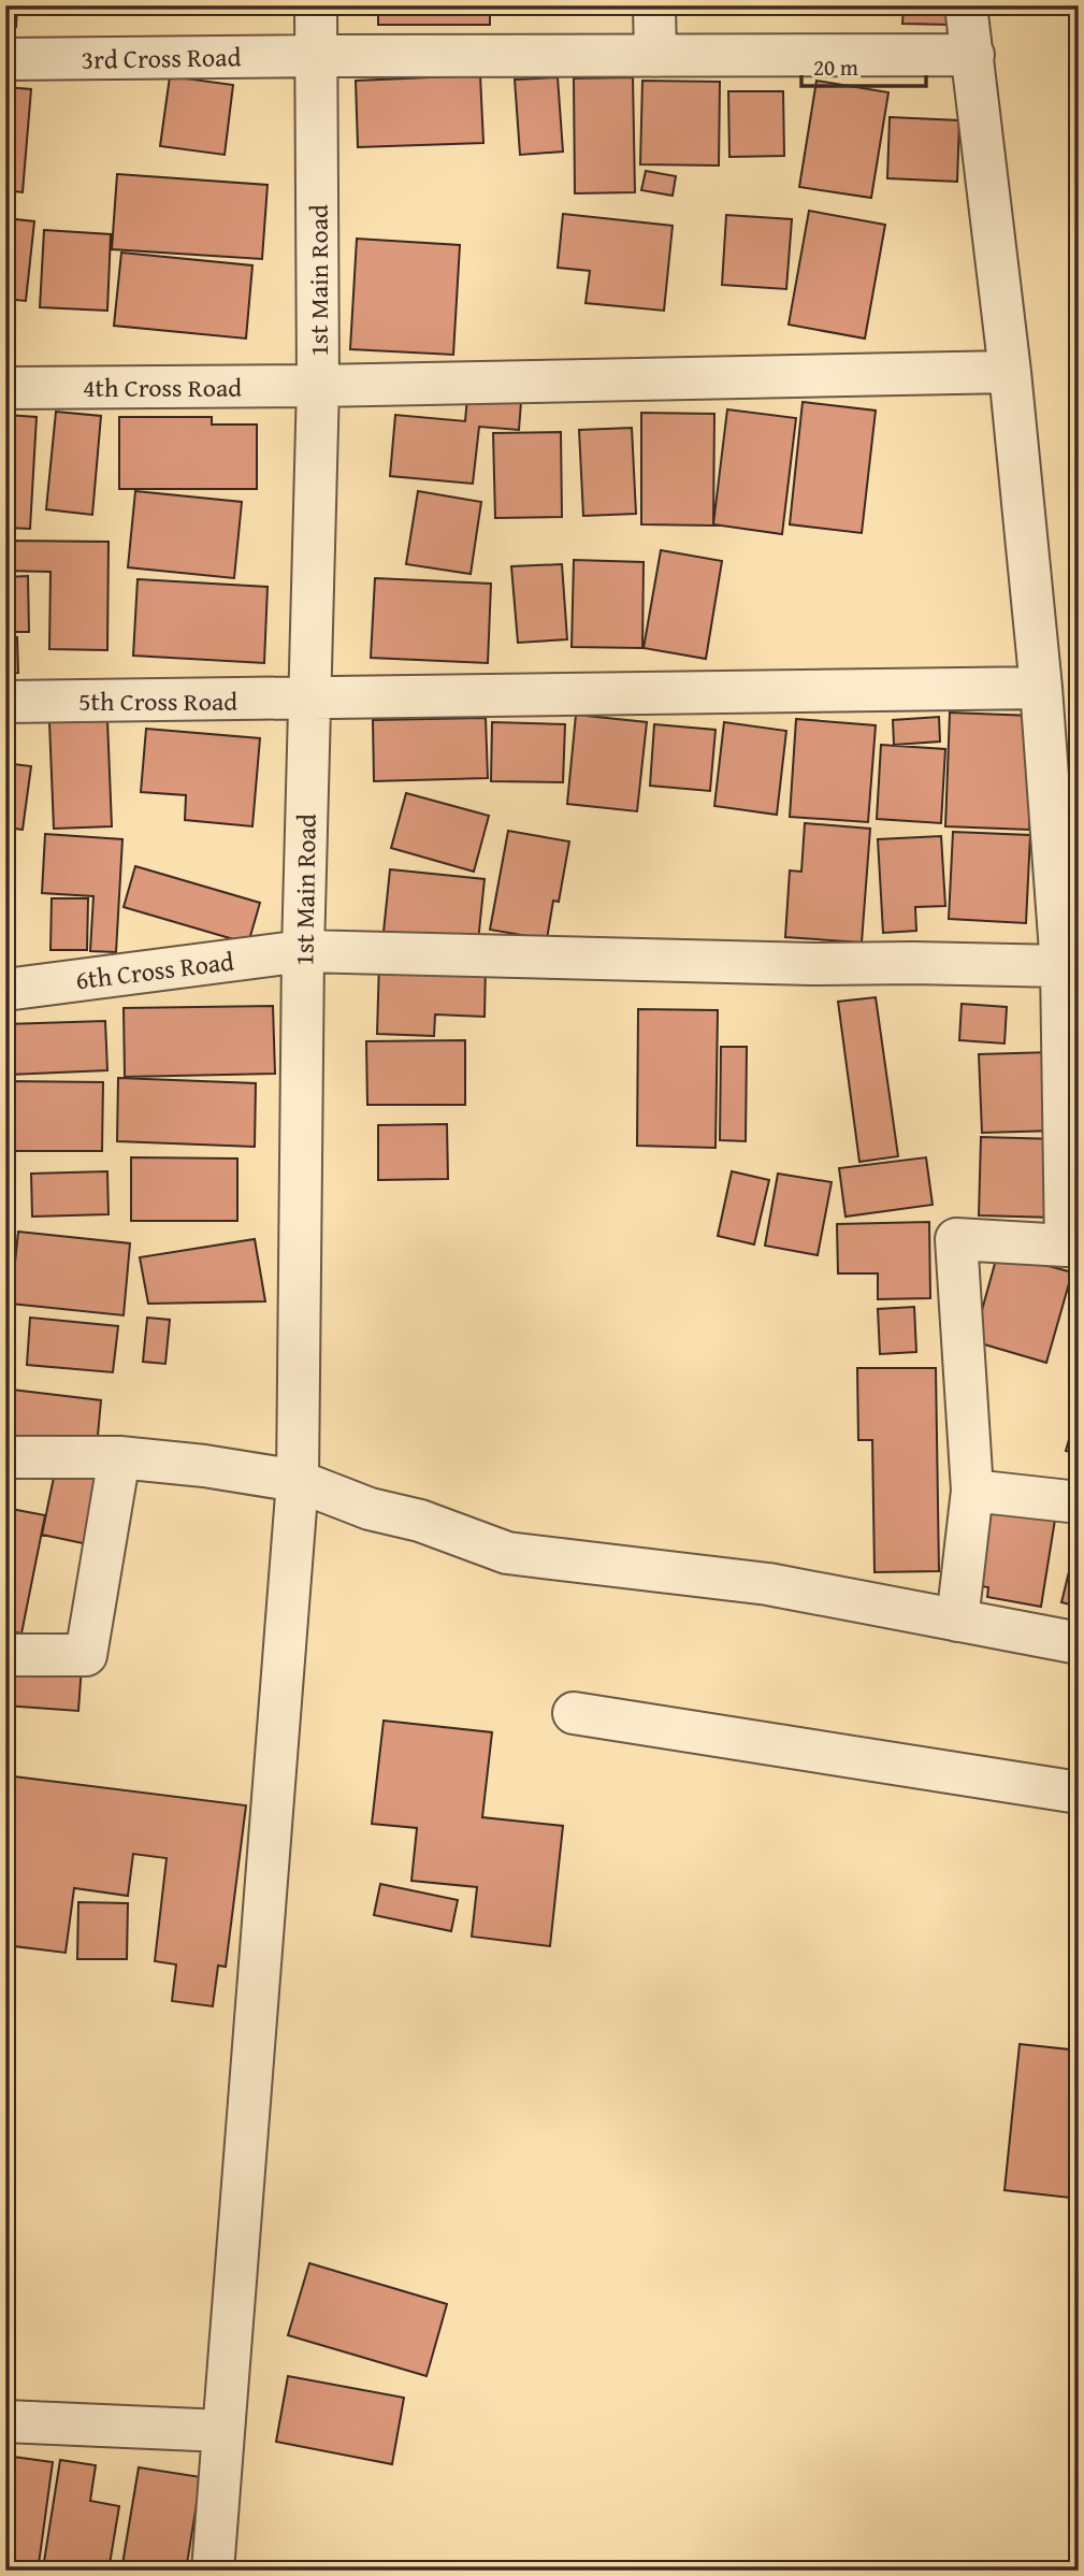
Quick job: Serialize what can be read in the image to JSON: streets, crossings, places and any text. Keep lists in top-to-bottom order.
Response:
{
  "streets": {
    "street": [
      "3rd Cross Road",
      "1st Main Road",
      "4th Cross Road",
      "5th Cross Road",
      "6th Cross Road"
    ]
  },
  "crossings": [
    ["3rd Cross Road", "1st Main Road"],
    ["1st Main Road", "4th Cross Road"],
    ["1st Main Road", "5th Cross Road"],
    ["1st Main Road", "6th Cross Road"]
  ],
  "scale_bar": "20 m"
}
